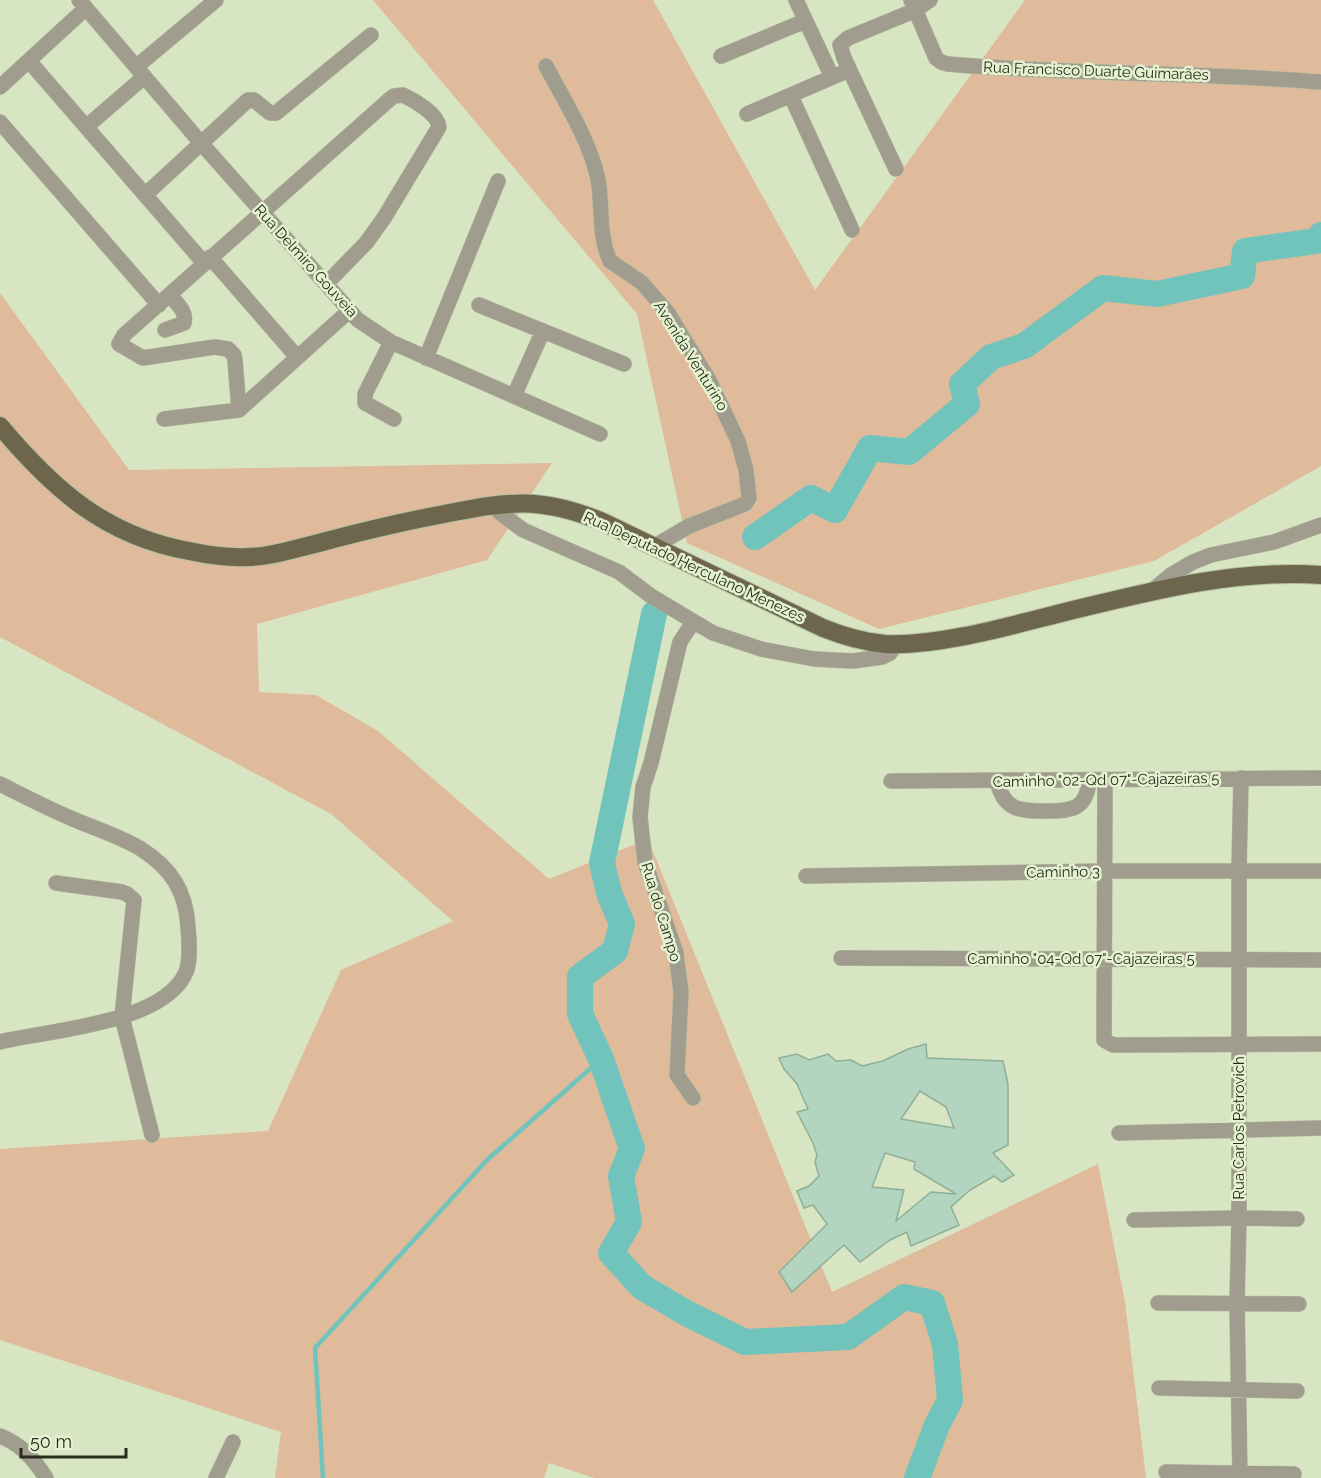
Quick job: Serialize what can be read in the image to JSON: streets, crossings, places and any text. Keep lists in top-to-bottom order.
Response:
{
  "streets": {
    "main road": ["Rua Deputado Herculano Menezes"],
    "street": [
      "Rua Francisco Duarte Guimarães",
      "Rua Delmiro Gouveia",
      "Avenida Venturino",
      "Caminho \"02-Qd 07\"-Cajazeiras 5",
      "Caminho 3",
      "Rua do Campo",
      "Caminho \"04-Qd 07\"-Cajazeiras 5",
      "Rua Carlos Petrovich"
    ]
  },
  "crossings": [
    ["Avenida Venturino", "Rua Deputado Herculano Menezes"],
    ["Caminho \"02-Qd 07\"-Cajazeiras 5", "Rua Carlos Petrovich"],
    ["Caminho 3", "Rua Carlos Petrovich"],
    ["Caminho \"04-Qd 07\"-Cajazeiras 5", "Rua Carlos Petrovich"]
  ],
  "scale_bar": "50 m"
}
